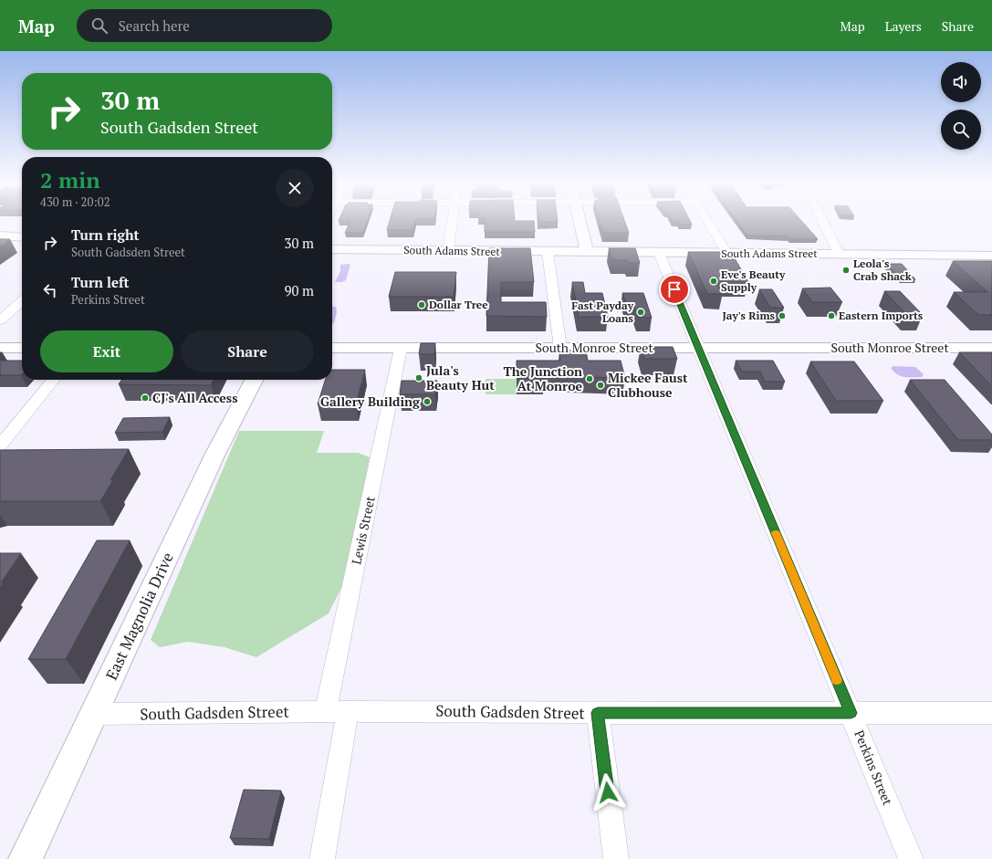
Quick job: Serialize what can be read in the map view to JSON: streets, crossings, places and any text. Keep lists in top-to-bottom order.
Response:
{
  "streets": {
    "main road": ["South Adams Street", "South Monroe Street", "East Magnolia Drive"],
    "street": ["Lewis Street", "South Gadsden Street", "Perkins Street"]
  },
  "crossings": [
    ["South Adams Street", "Perkins Street"],
    ["South Monroe Street", "Lewis Street"],
    ["South Monroe Street", "Perkins Street"],
    ["Lewis Street", "South Gadsden Street"],
    ["East Magnolia Drive", "South Gadsden Street"],
    ["South Gadsden Street", "Perkins Street"]
  ],
  "places": [
    "Leola's Crab Shack",
    "Eve's Beauty Supply",
    "Dollar Tree",
    "Fast Payday Loans",
    "Jay's Rims",
    "Eastern Imports",
    "Jula's Beauty Hut",
    "The Junction At Monroe",
    "Mickee Faust Clubhouse",
    "CJ's All Access",
    "Gallery Building"
  ],
  "page": {
    "header": "Map",
    "search": "Search here",
    "nav": ["Map", "Layers", "Share"],
    "turn": ["30 m", "South Gadsden Street"],
    "heading": ["2 min", "430 m · 20:02"],
    "list": [
      {
        "name": "Turn right",
        "note": "South Gadsden Street",
        "value": "30 m"
      },
      {
        "name": "Turn left",
        "note": "Perkins Street",
        "value": "90 m"
      }
    ],
    "buttons": ["Exit", "Share"]
  }
}
